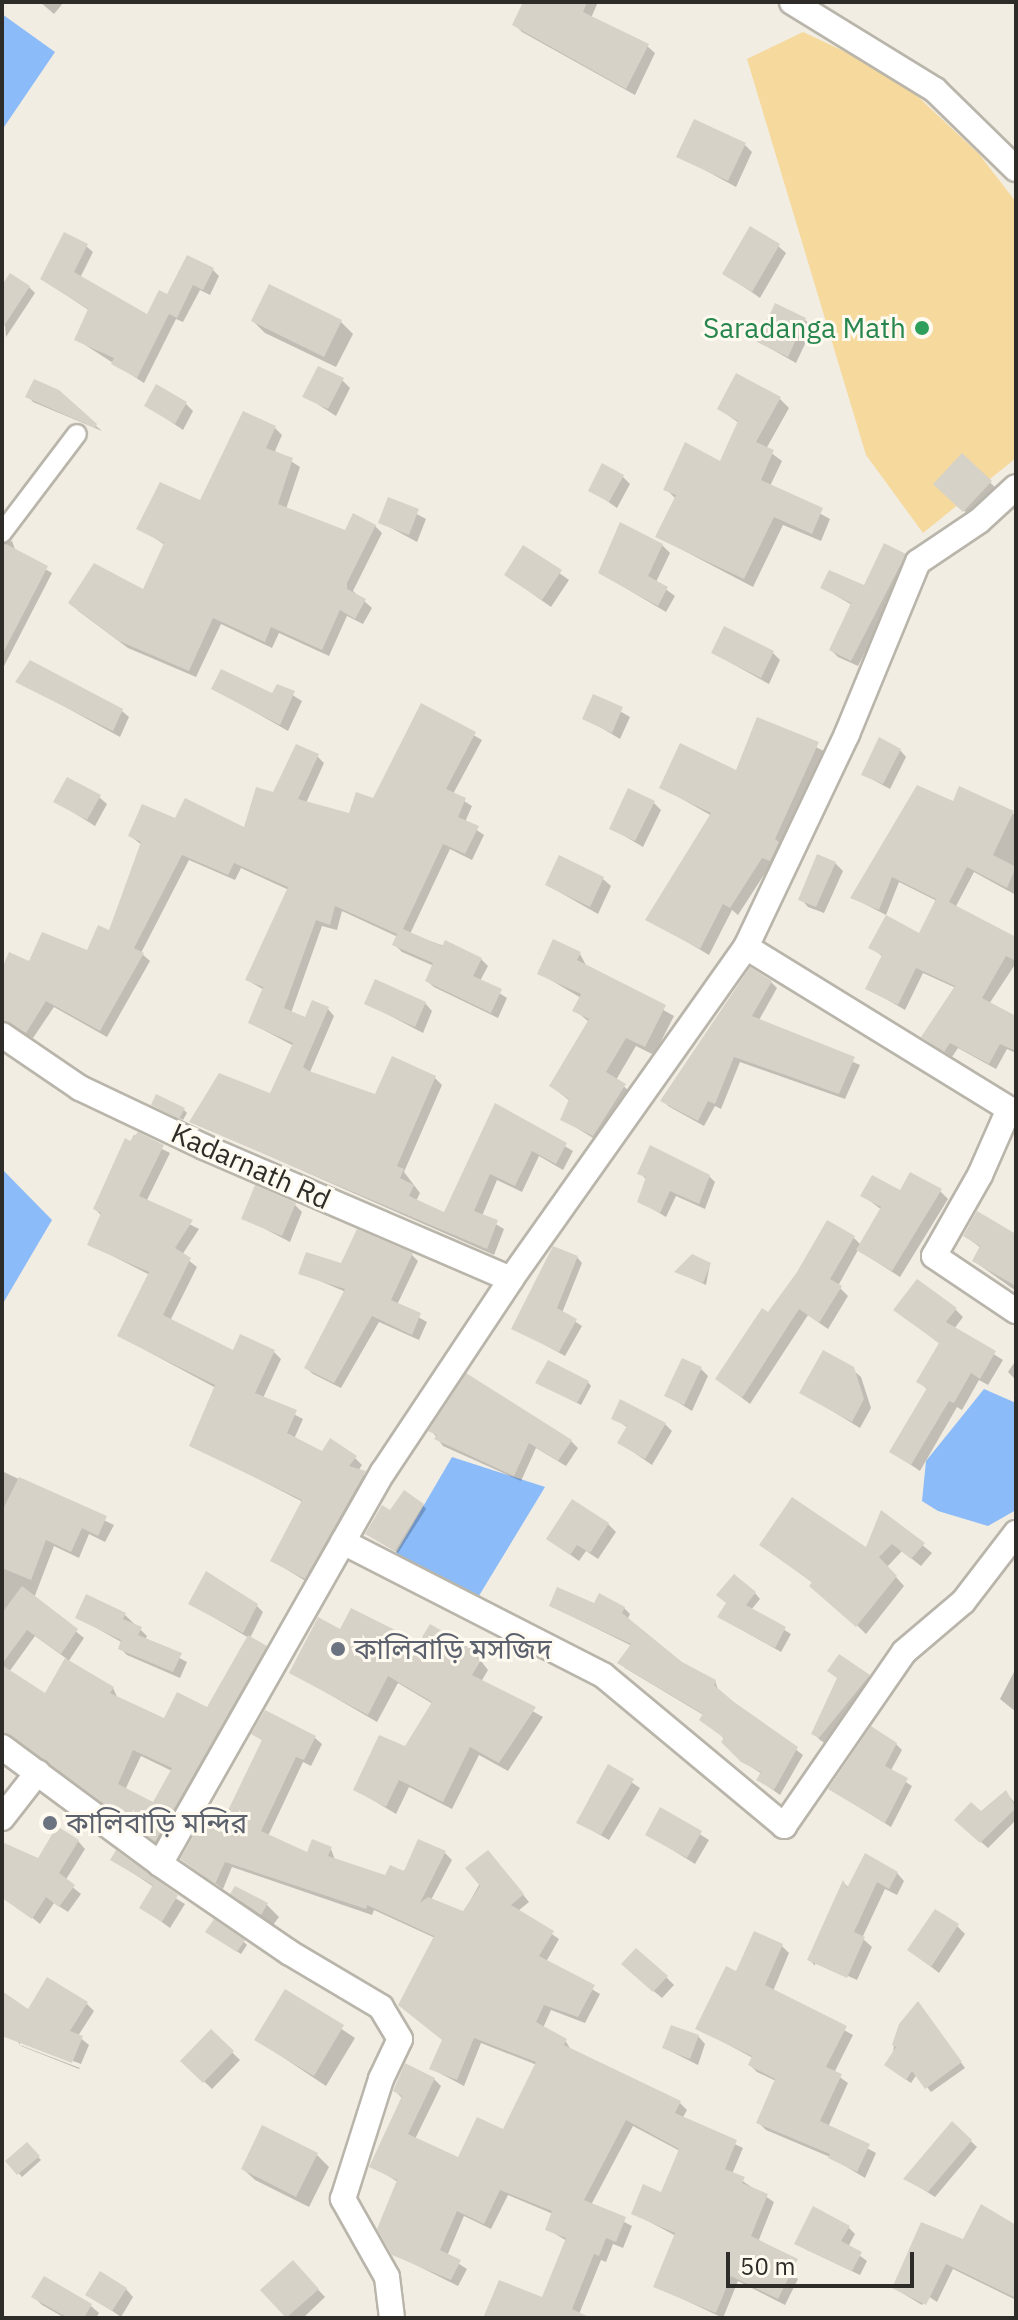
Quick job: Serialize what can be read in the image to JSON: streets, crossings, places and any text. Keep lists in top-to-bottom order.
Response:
{
  "streets": {
    "street": ["Kadarnath Rd"]
  },
  "places": ["Saradanga Math", "কালিবাড়ি মসজিদ", "কালিবাড়ি মন্দির"],
  "scale_bar": "50 m"
}
